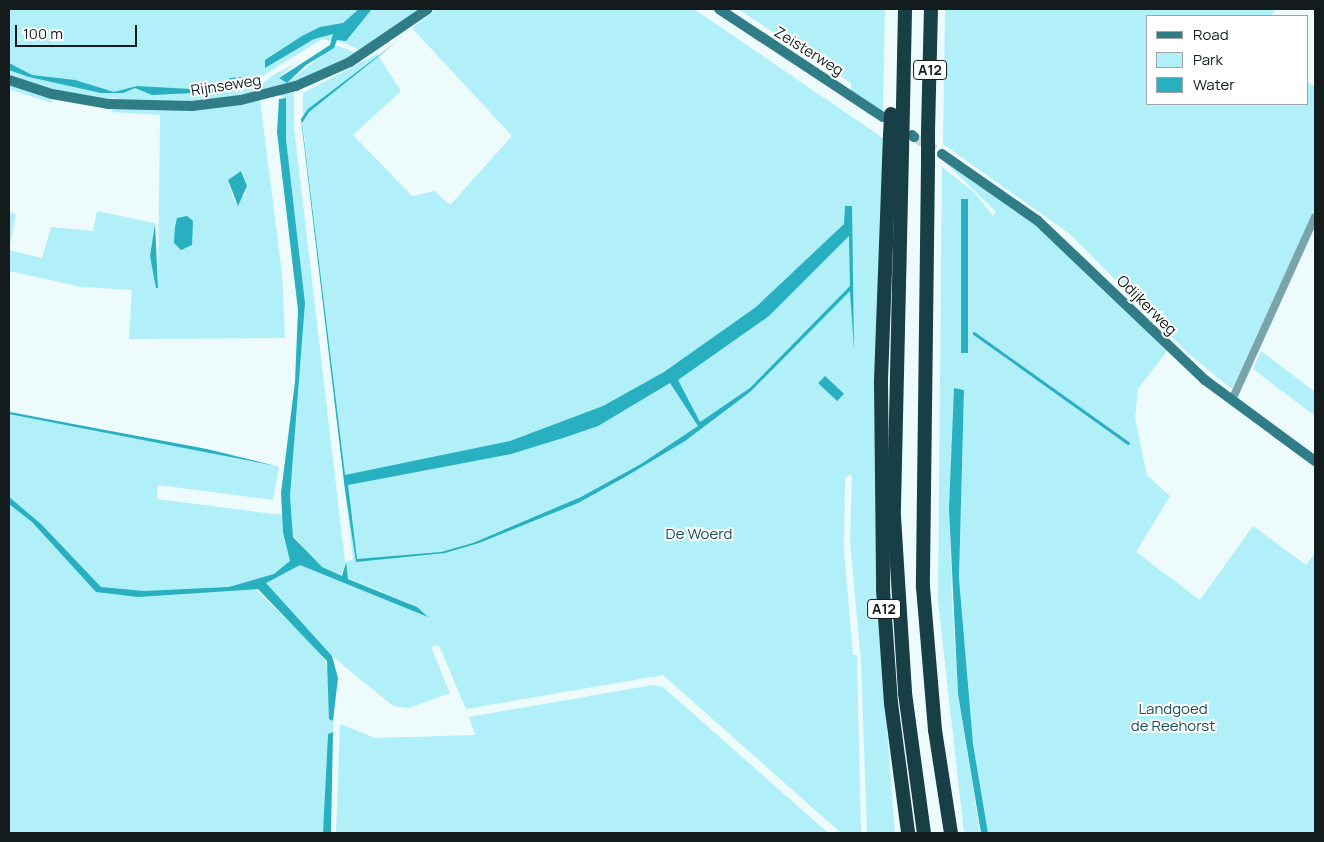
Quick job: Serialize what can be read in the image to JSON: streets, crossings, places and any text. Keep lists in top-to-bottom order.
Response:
{
  "streets": {
    "highway": ["A12"],
    "street": ["Zeisterweg", "Rijnseweg", "Odijkerweg"]
  },
  "crossings": [
    ["Zeisterweg", "A12"]
  ],
  "parks": ["De Woerd", "Landgoed de Reehorst"],
  "legend": ["Road", "Park", "Water"],
  "scale_bar": "100 m"
}
